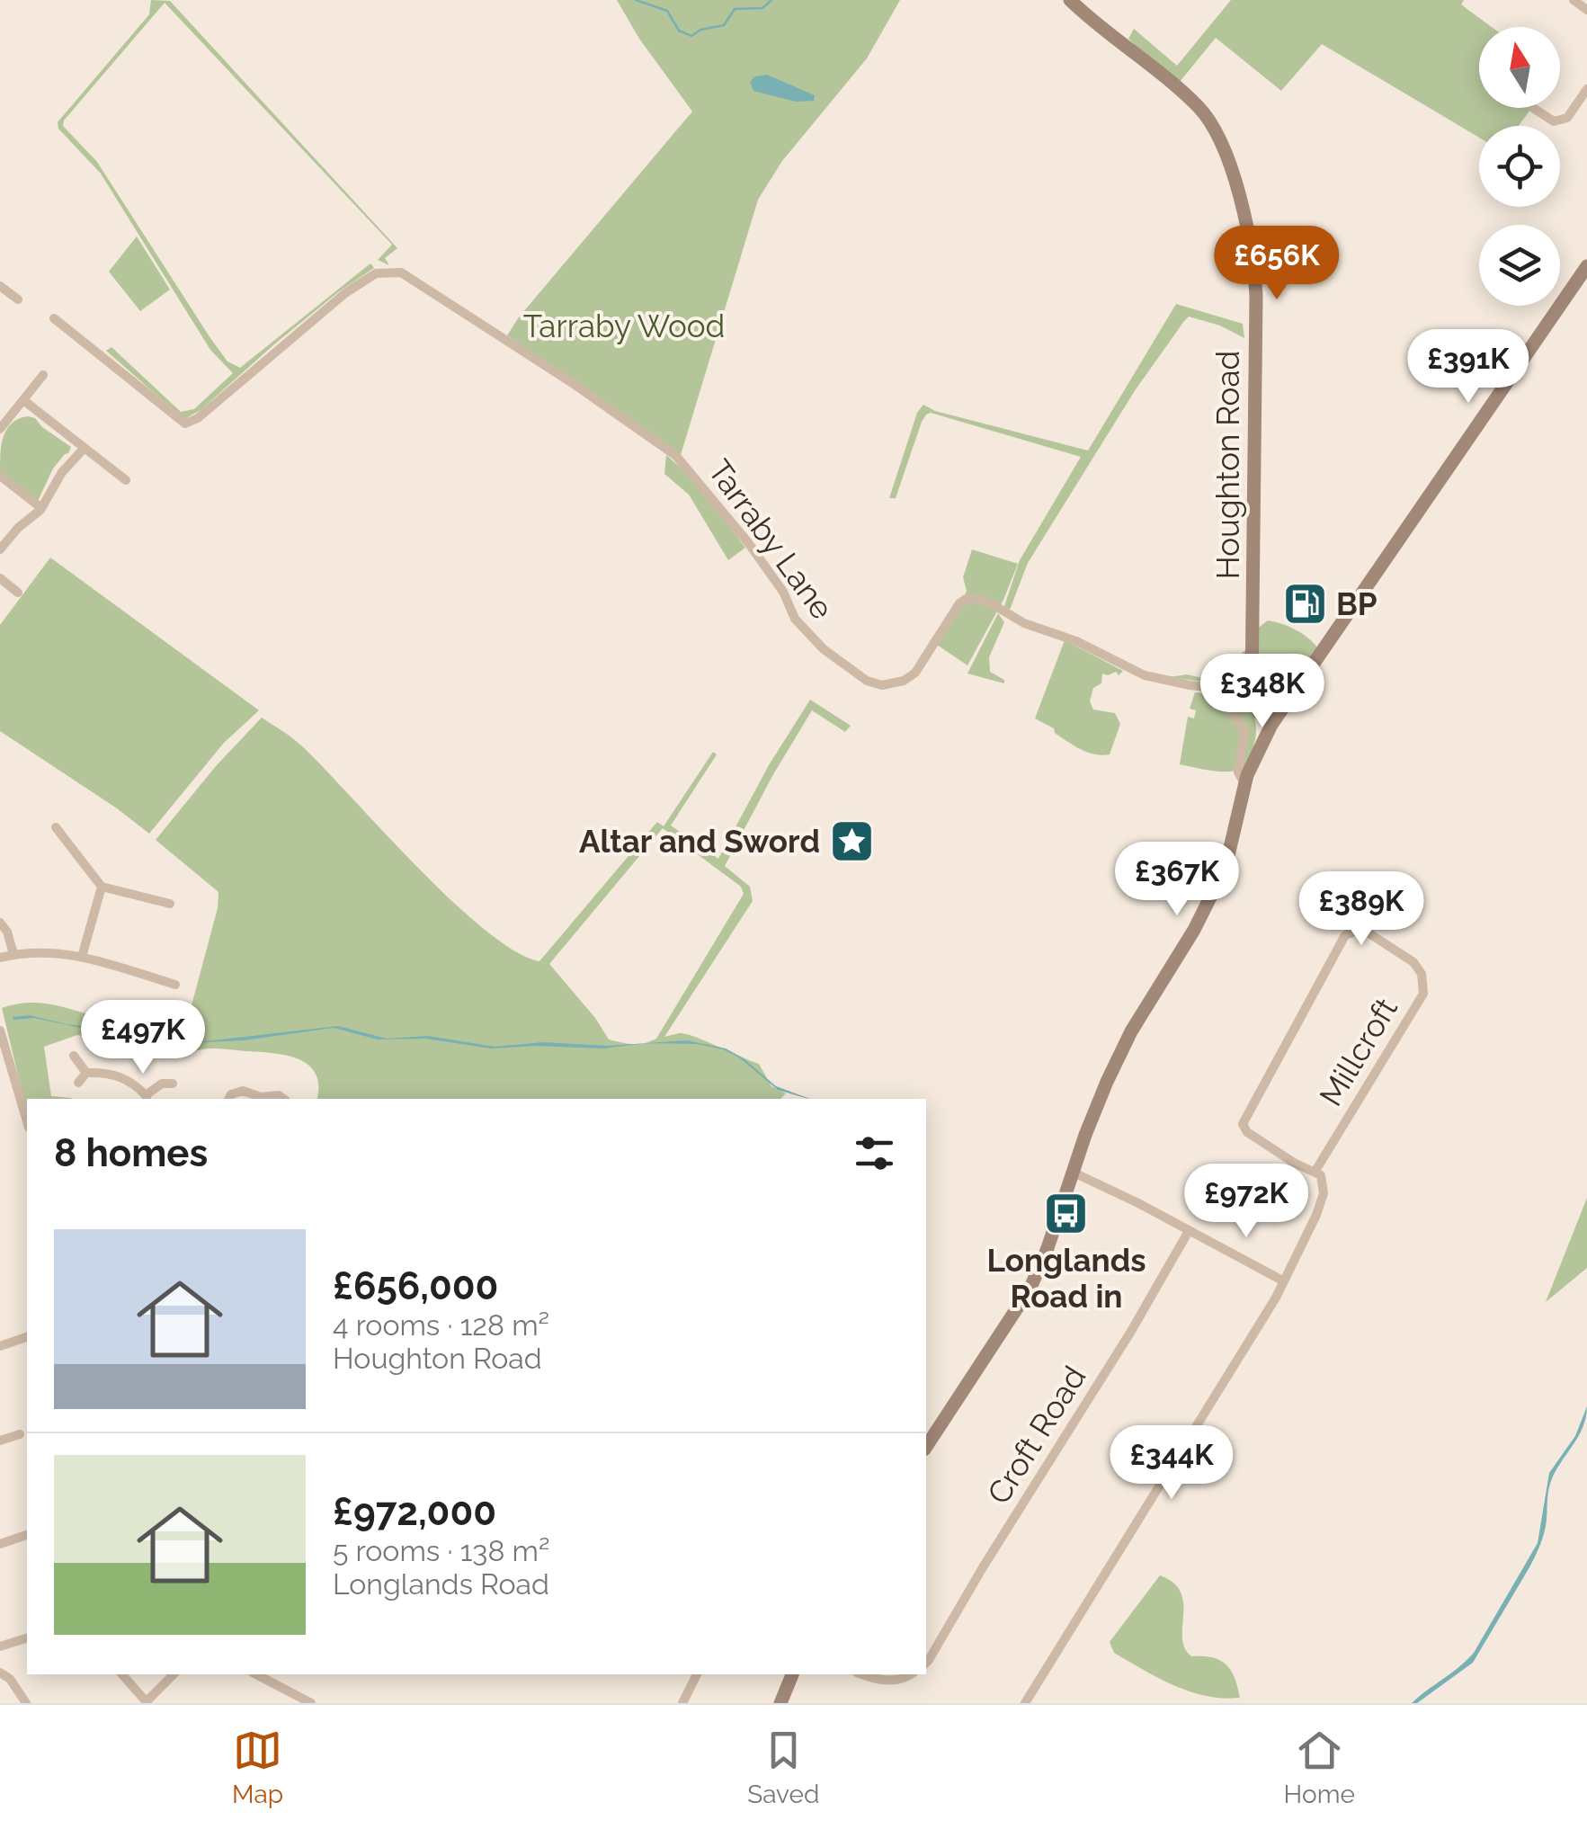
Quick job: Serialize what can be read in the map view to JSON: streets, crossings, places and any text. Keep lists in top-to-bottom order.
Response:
{
  "streets": {
    "main road": ["Houghton Road"],
    "street": ["Tarraby Lane", "Millcroft", "Croft Road"]
  },
  "crossings": [
    ["Houghton Road", "Tarraby Lane"]
  ],
  "parks": ["Tarraby Wood"],
  "places": {
    "fuel station": ["BP"],
    "place": ["Altar and Sword"],
    "bus stop": ["Longlands Road in"]
  },
  "north": "top",
  "page": {
    "price": [
      "£656K",
      "£391K",
      "£348K",
      "£367K",
      "£389K",
      "£497K",
      "£972K",
      "£344K"
    ],
    "heading": "8 homes",
    "list": [
      {
        "name": "£656,000",
        "note": "4 rooms · 128 m² · Houghton Road"
      },
      {
        "name": "£972,000",
        "note": "5 rooms · 138 m² · Longlands Road"
      }
    ],
    "tabs": ["Map", "Saved", "Home"]
  }
}
